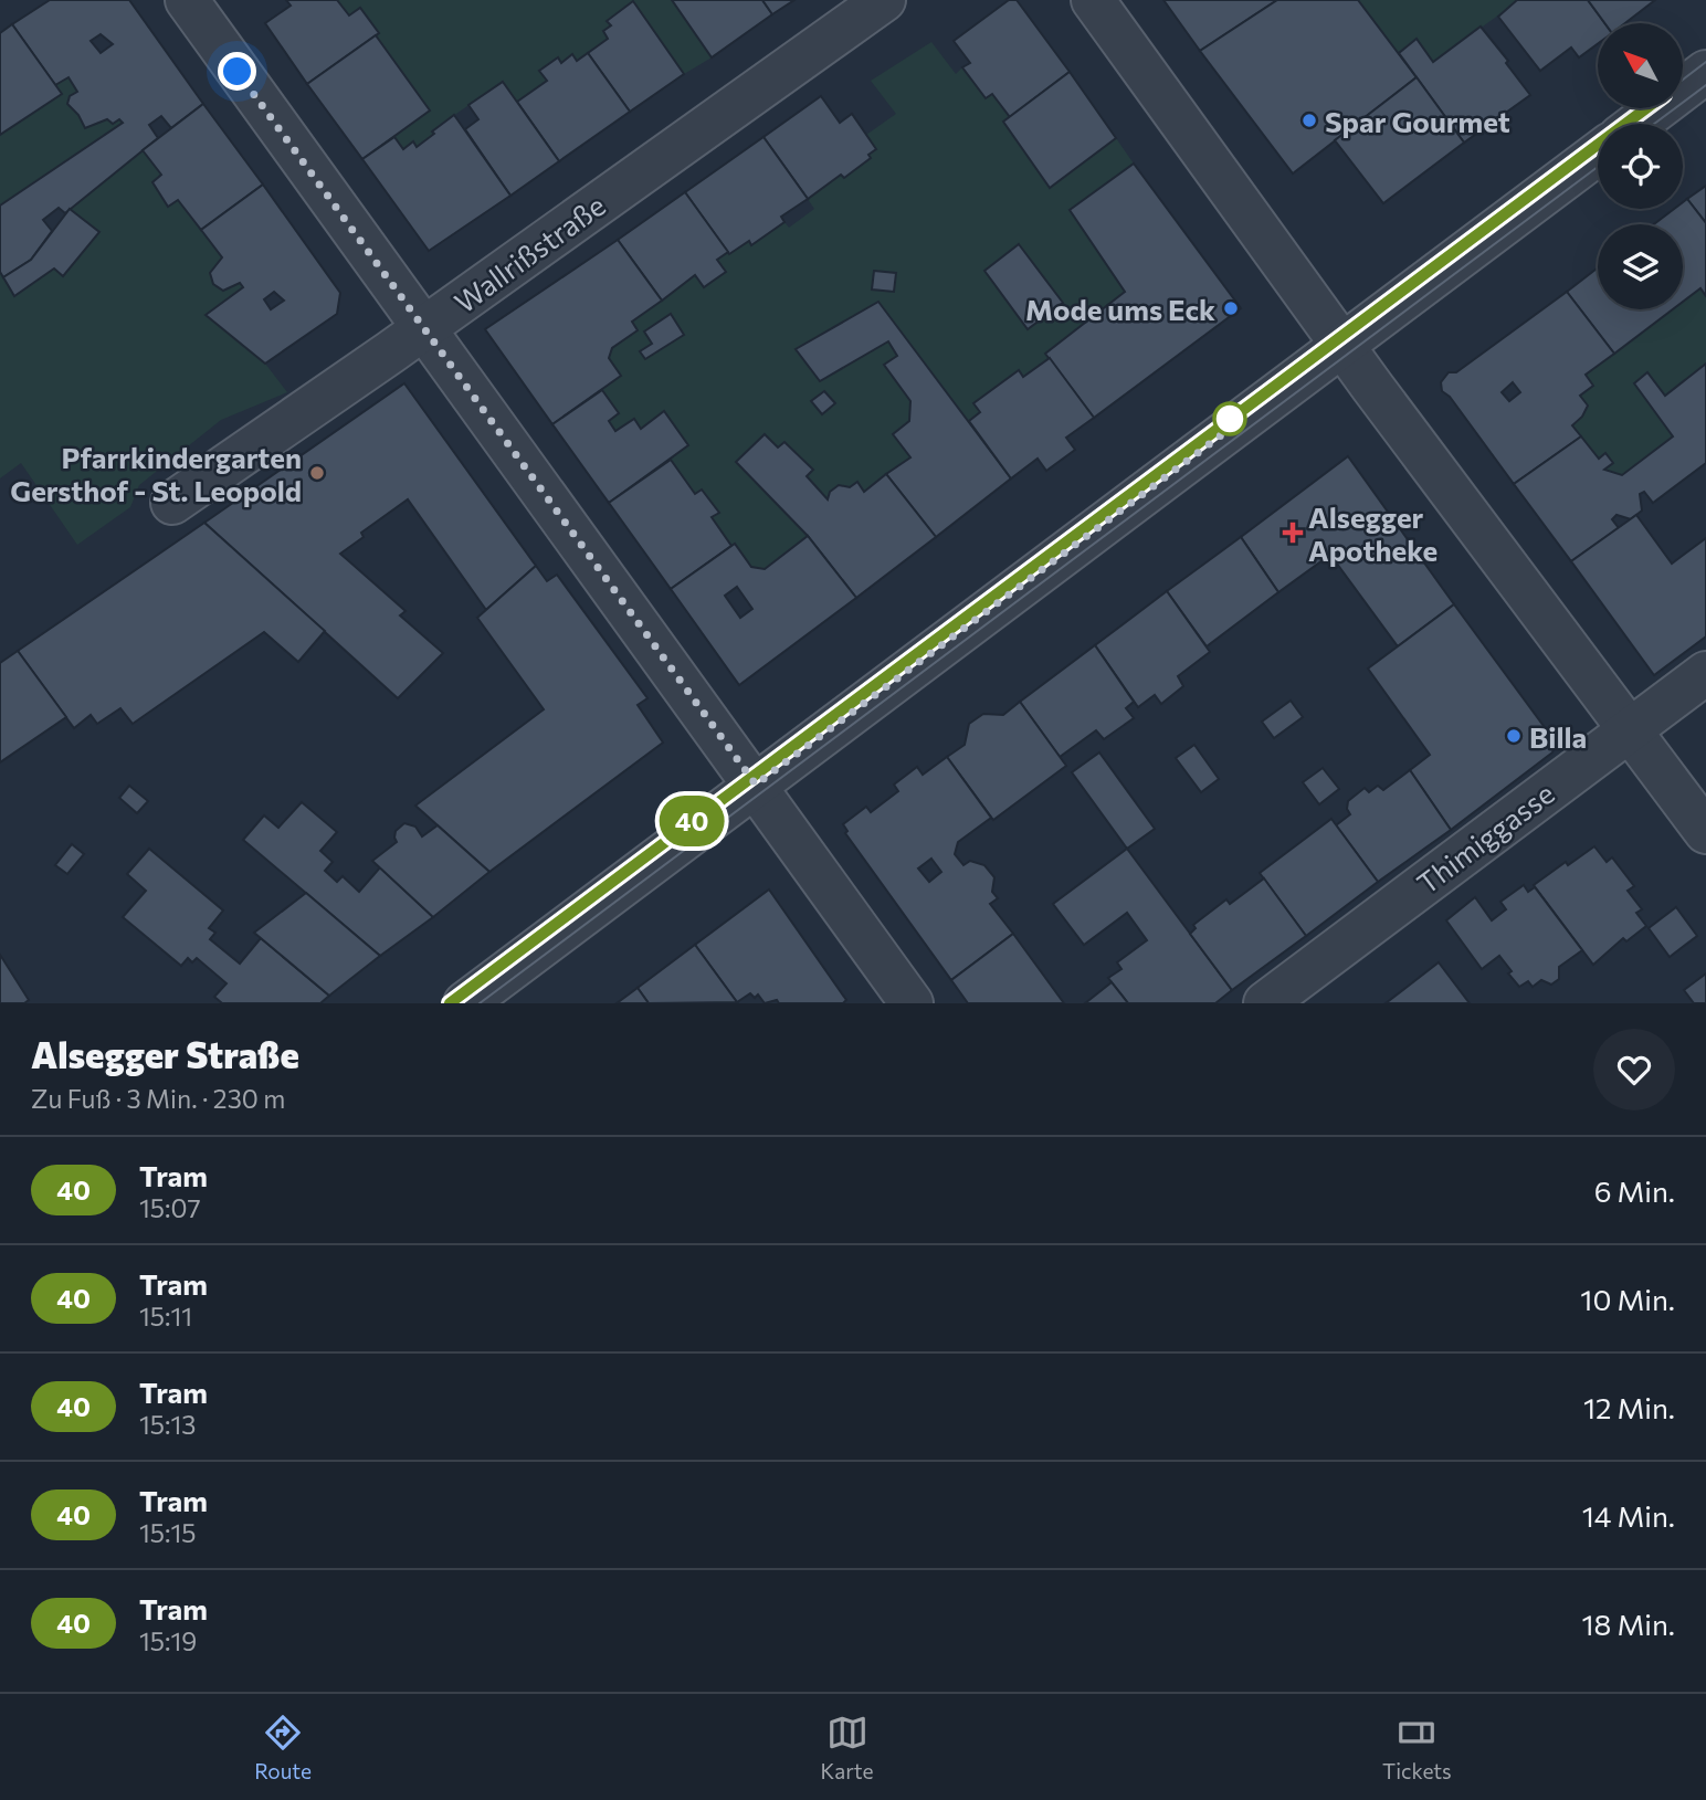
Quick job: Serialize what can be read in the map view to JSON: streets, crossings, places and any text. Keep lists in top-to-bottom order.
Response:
{
  "streets": {
    "street": ["Wallrißstraße", "Thimiggasse"]
  },
  "places": {
    "other": [
      "Spar Gourmet",
      "Mode ums Eck",
      "Pfarrkindergarten Gersthof - St. Leopold",
      "Billa"
    ],
    "health": ["Alsegger Apotheke"]
  },
  "lines": ["tram line 40"],
  "north": "top left",
  "page": {
    "on_map": "40",
    "heading": ["Alsegger Straße", "Zu Fuß · 3 Min. · 230 m"],
    "list": [
      {
        "mark": "40",
        "name": "Tram",
        "note": "15:07",
        "value": "6 Min."
      },
      {
        "mark": "40",
        "name": "Tram",
        "note": "15:11",
        "value": "10 Min."
      },
      {
        "mark": "40",
        "name": "Tram",
        "note": "15:13",
        "value": "12 Min."
      },
      {
        "mark": "40",
        "name": "Tram",
        "note": "15:15",
        "value": "14 Min."
      },
      {
        "mark": "40",
        "name": "Tram",
        "note": "15:19",
        "value": "18 Min."
      }
    ],
    "tabs": ["Route", "Karte", "Tickets"]
  }
}
